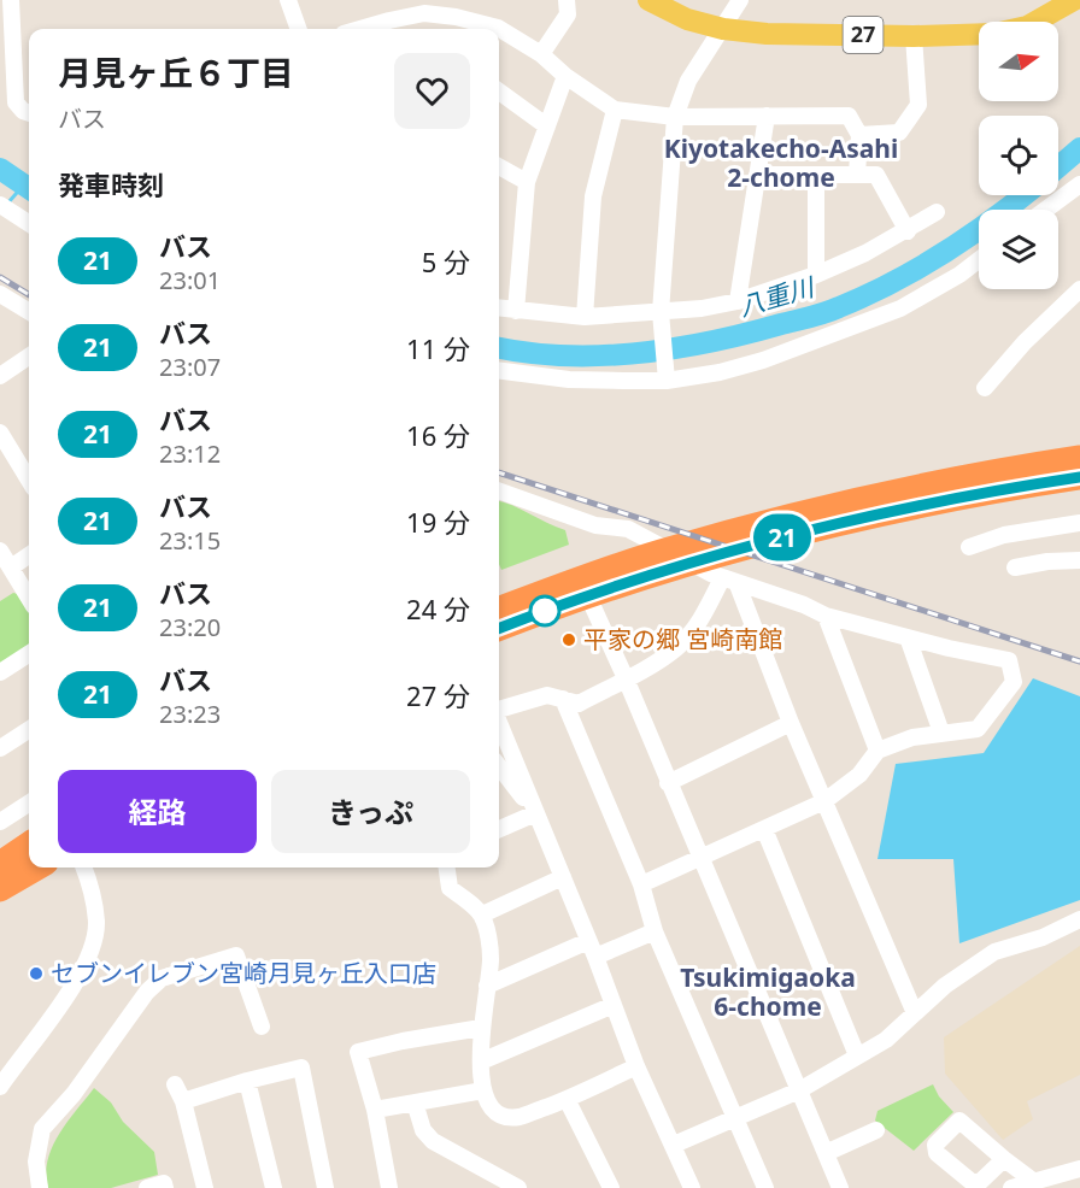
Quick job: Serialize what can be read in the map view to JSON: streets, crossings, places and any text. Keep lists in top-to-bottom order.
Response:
{
  "streets": {
    "main road": ["27"]
  },
  "districts": ["Kiyotakecho-Asahi 2-chome", "Tsukimigaoka 6-chome"],
  "water": ["八重川"],
  "places": ["平家の郷 宮崎南館", "セブンイレブン宮崎月見ヶ丘入口店"],
  "lines": ["bus line 21"],
  "north": "right",
  "page": {
    "on_map": "21",
    "heading": [
      ["月見ヶ丘６丁目", "バス"],
      "発車時刻"
    ],
    "list": [
      {
        "mark": "21",
        "name": "バス",
        "note": "23:01",
        "value": "5 分"
      },
      {
        "mark": "21",
        "name": "バス",
        "note": "23:07",
        "value": "11 分"
      },
      {
        "mark": "21",
        "name": "バス",
        "note": "23:12",
        "value": "16 分"
      },
      {
        "mark": "21",
        "name": "バス",
        "note": "23:15",
        "value": "19 分"
      },
      {
        "mark": "21",
        "name": "バス",
        "note": "23:20",
        "value": "24 分"
      },
      {
        "mark": "21",
        "name": "バス",
        "note": "23:23",
        "value": "27 分"
      }
    ],
    "buttons": ["経路", "きっぷ"]
  }
}
